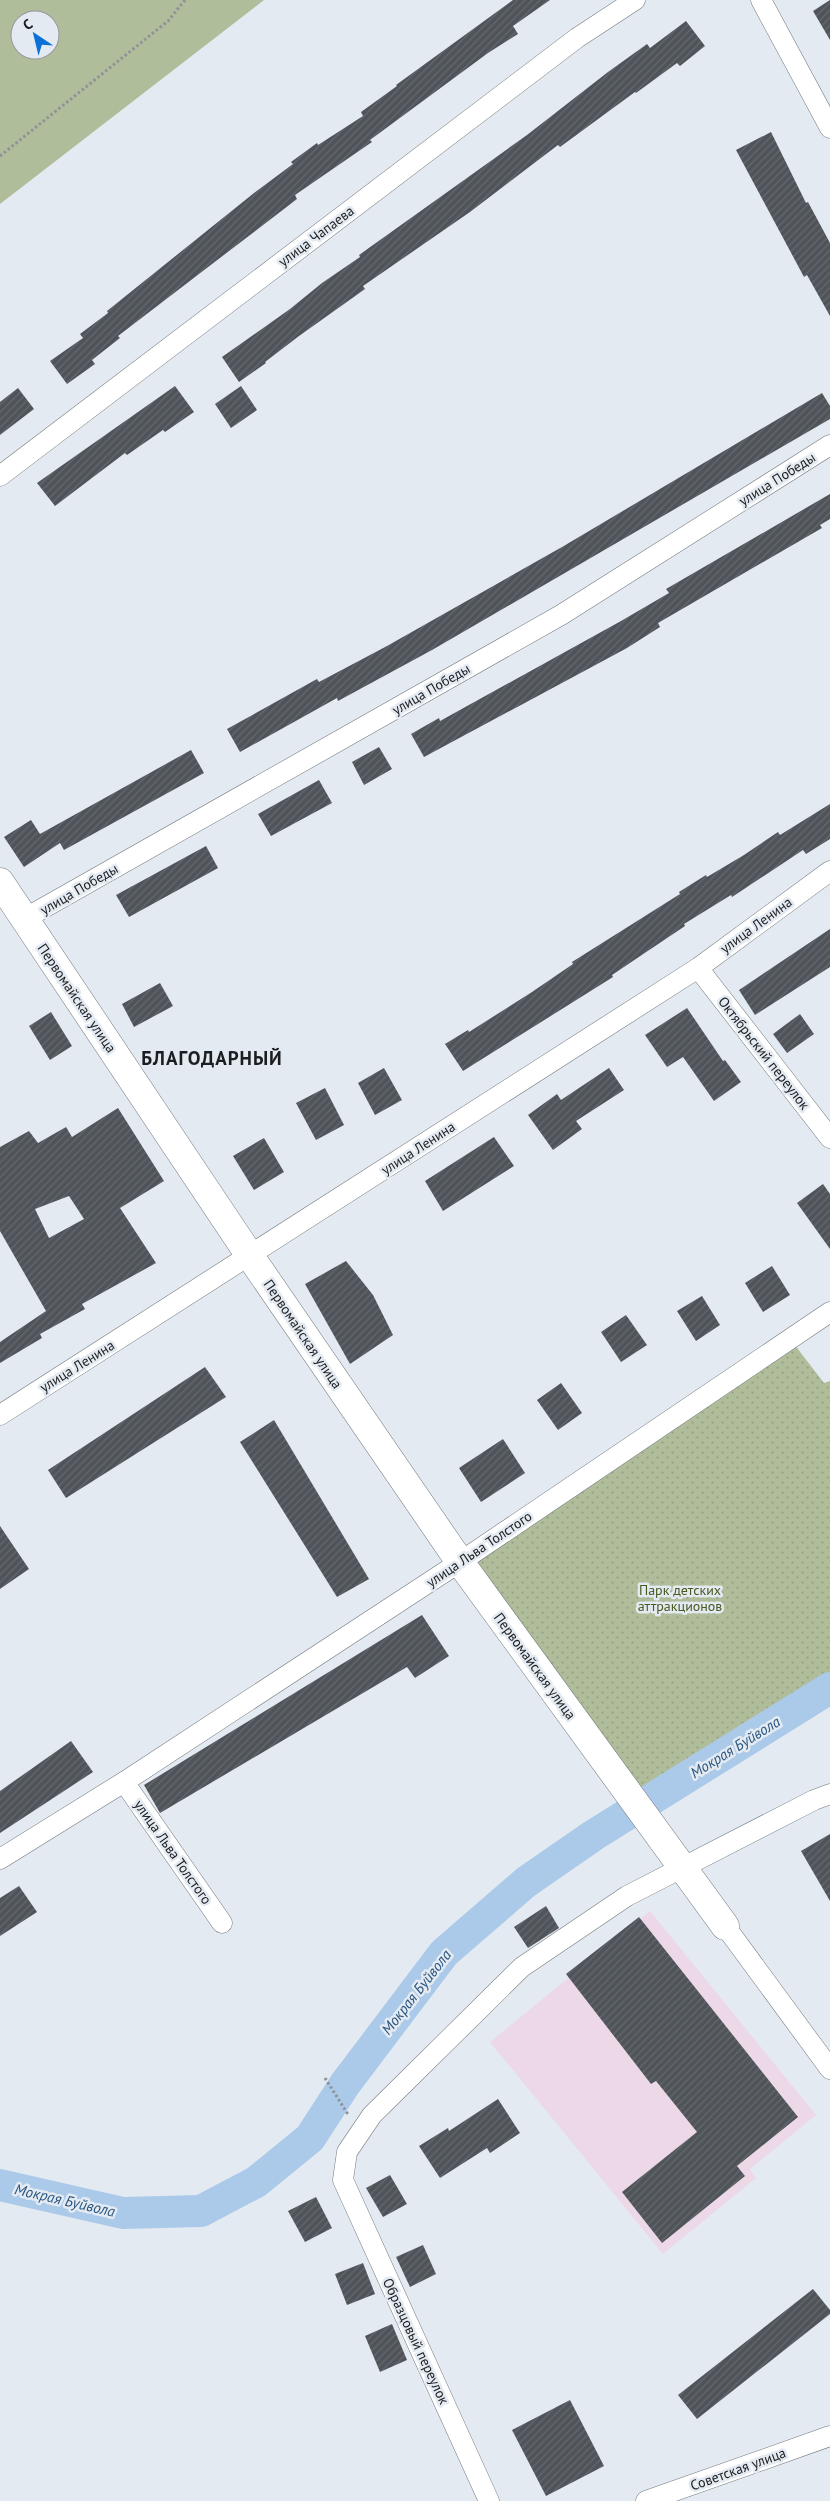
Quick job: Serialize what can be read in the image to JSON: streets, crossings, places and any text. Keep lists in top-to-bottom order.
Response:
{
  "streets": {
    "main road": ["Первомайская улица"],
    "street": [
      "улица Чапаева",
      "улица Победы",
      "улица Ленина",
      "Октябрьский переулок",
      "улица Льва Толстого",
      "Образцовый переулок",
      "Советская улица"
    ]
  },
  "crossings": [
    ["улица Победы", "Первомайская улица"],
    ["улица Ленина", "Первомайская улица"],
    ["улица Ленина", "Октябрьский переулок"],
    ["Первомайская улица", "улица Льва Толстого"],
    ["Первомайская улица", "Образцовый переулок"]
  ],
  "districts": ["БЛАГОДАРНЫЙ"],
  "water": ["Мокрая Буйвола"],
  "parks": ["Парк детских аттракционов"],
  "north": "top left"
}
